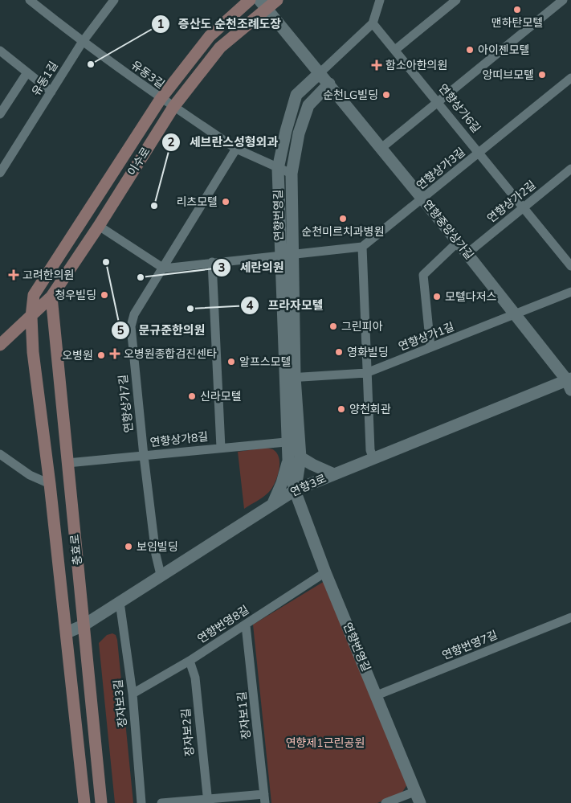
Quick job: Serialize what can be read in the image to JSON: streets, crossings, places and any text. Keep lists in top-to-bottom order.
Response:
{
  "streets": {
    "main road": ["이수로", "충효로"],
    "street": [
      "유동3길",
      "유동1길",
      "연향상가6길",
      "연향상가3길",
      "연향상가2길",
      "연향번영길",
      "연향중앙상가길",
      "연향상가1길",
      "연향상가7길",
      "연향상가8길",
      "연향3로",
      "연향번영8길",
      "연향번영7길",
      "장자보3길",
      "장자보1길",
      "장자보2길"
    ]
  },
  "crossings": [
    ["유동3길", "유동1길"],
    ["유동3길", "이수로"],
    ["유동3길", "연향상가7길"],
    ["연향상가6길", "연향상가3길"],
    ["연향상가6길", "연향상가2길"],
    ["이수로", "연향중앙상가길"],
    ["이수로", "충효로"],
    ["연향상가3길", "연향중앙상가길"],
    ["연향상가2길", "연향중앙상가길"],
    ["연향번영길", "연향중앙상가길"],
    ["연향번영길", "연향상가1길"],
    ["연향번영길", "연향상가8길"],
    ["연향번영길", "연향3로"],
    ["연향번영길", "연향번영8길"],
    ["연향번영길", "연향번영7길"],
    ["연향중앙상가길", "연향상가1길"],
    ["연향중앙상가길", "연향3로"],
    ["연향상가7길", "연향상가8길"],
    ["연향상가7길", "연향3로"],
    ["연향상가8길", "충효로"],
    ["연향3로", "충효로"],
    ["연향3로", "장자보3길"],
    ["연향번영8길", "장자보3길"],
    ["연향번영8길", "장자보1길"],
    ["연향번영8길", "장자보2길"]
  ],
  "parks": ["연향제1근린공원"],
  "places": {
    "other": [
      "맨하탄모텔",
      "아이젠모텔",
      "증산도 순천조례도장",
      "앙띠브모텔",
      "순천LG빌딩",
      "리츠모텔",
      "세브란스성형외과",
      "순천미르치과병원",
      "문규준한의원",
      "세란의원",
      "청우빌딩",
      "모텔다저스",
      "프라자모텔",
      "그린피아",
      "영화빌딩",
      "오병원",
      "알프스모텔",
      "신라모텔",
      "양천회관",
      "보임빌딩"
    ],
    "health": ["함소아한의원", "고려한의원", "오병원종합검진센타"]
  }
}
